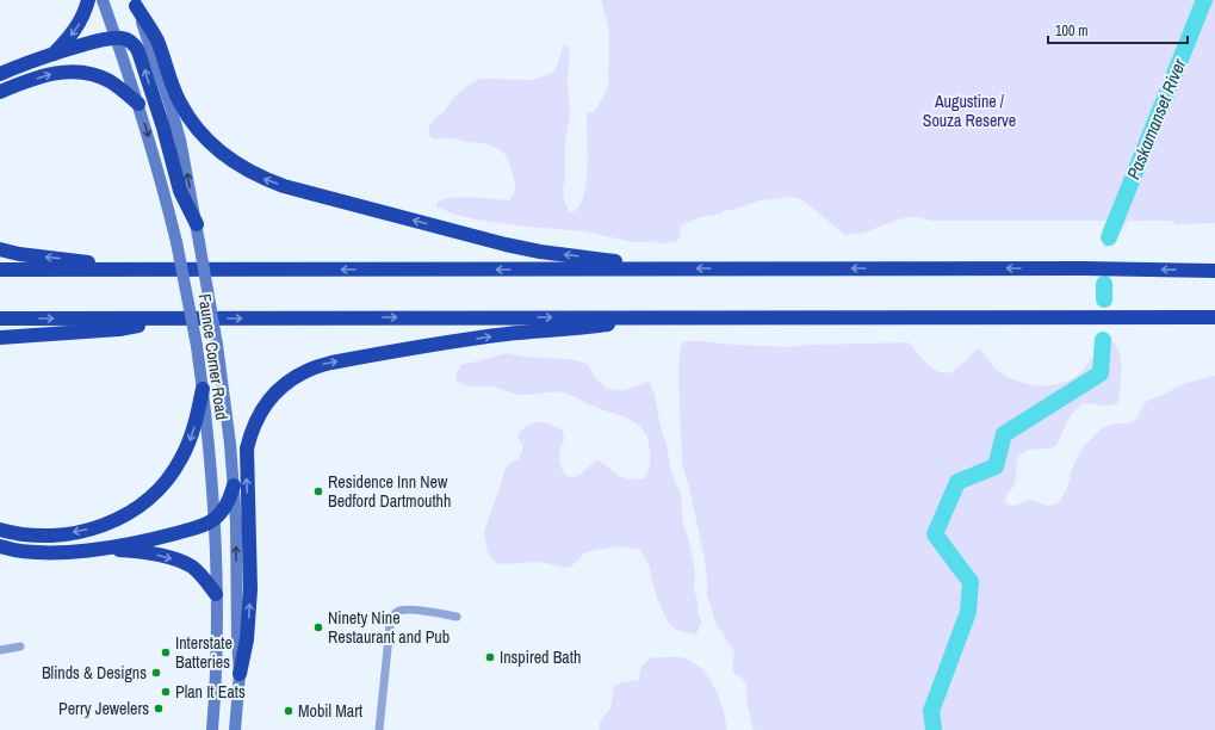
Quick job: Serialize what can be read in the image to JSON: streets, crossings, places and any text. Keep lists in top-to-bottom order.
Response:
{
  "streets": {
    "main road": ["Faunce Corner Road"]
  },
  "water": ["Paskamanset River"],
  "parks": ["Augustine / Souza Reserve"],
  "places": [
    "Residence Inn New Bedford Dartmouthh",
    "Ninety Nine Restaurant and Pub",
    "Interstate Batteries",
    "Inspired Bath",
    "Blinds & Designs",
    "Plan It Eats",
    "Perry Jewelers",
    "Mobil Mart"
  ],
  "scale_bar": "100 m"
}
